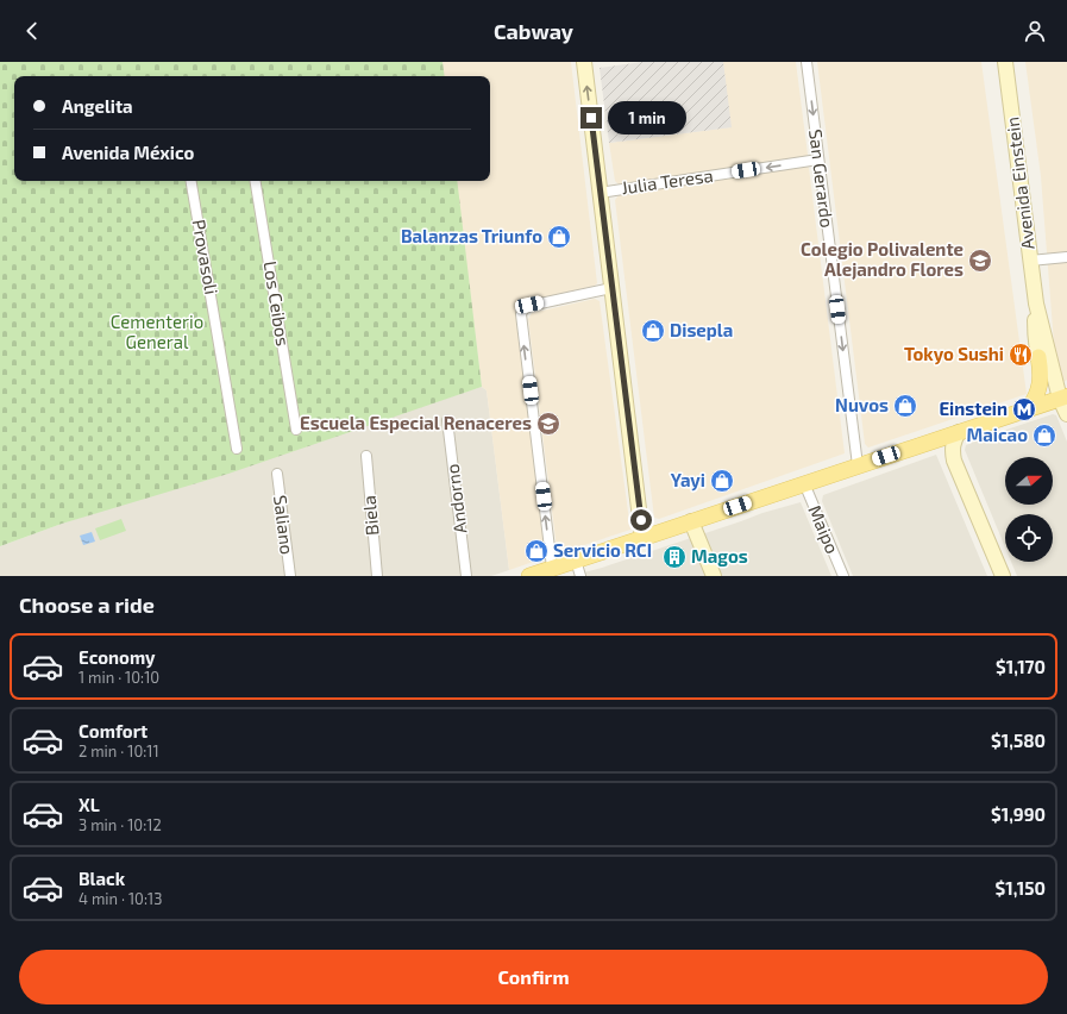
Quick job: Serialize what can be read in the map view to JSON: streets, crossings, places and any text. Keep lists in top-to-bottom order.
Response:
{
  "streets": {
    "street": [
      "San Gerardo",
      "Julia Teresa",
      "Avenida Einstein",
      "Provasoli",
      "Los Ceibos",
      "Andorno",
      "Biela",
      "Saliano",
      "Maipo"
    ]
  },
  "crossings": [
    ["San Gerardo", "Julia Teresa"]
  ],
  "one_way": ["San Gerardo", "Julia Teresa"],
  "parks": ["Cementerio General"],
  "places": {
    "shop": [
      "Balanzas Triunfo",
      "Disepla",
      "Nuvos",
      "Maicao",
      "Yayi",
      "Servicio RCI"
    ],
    "school or university": ["Colegio Polivalente Alejandro Flores", "Escuela Especial Renaceres"],
    "restaurant": ["Tokyo Sushi"],
    "metro station": ["Einstein"],
    "building": ["Magos"]
  },
  "north": "right",
  "page": {
    "header": "Cabway",
    "banner": ["Angelita", "Avenida México"],
    "bubble": "1 min",
    "heading": "Choose a ride",
    "list": [
      {
        "name": "Economy",
        "note": "1 min · 10:10",
        "value": "$1,170"
      },
      {
        "name": "Comfort",
        "note": "2 min · 10:11",
        "value": "$1,580"
      },
      {
        "name": "XL",
        "note": "3 min · 10:12",
        "value": "$1,990"
      },
      {
        "name": "Black",
        "note": "4 min · 10:13",
        "value": "$1,150"
      }
    ],
    "buttons": "Confirm"
  }
}
